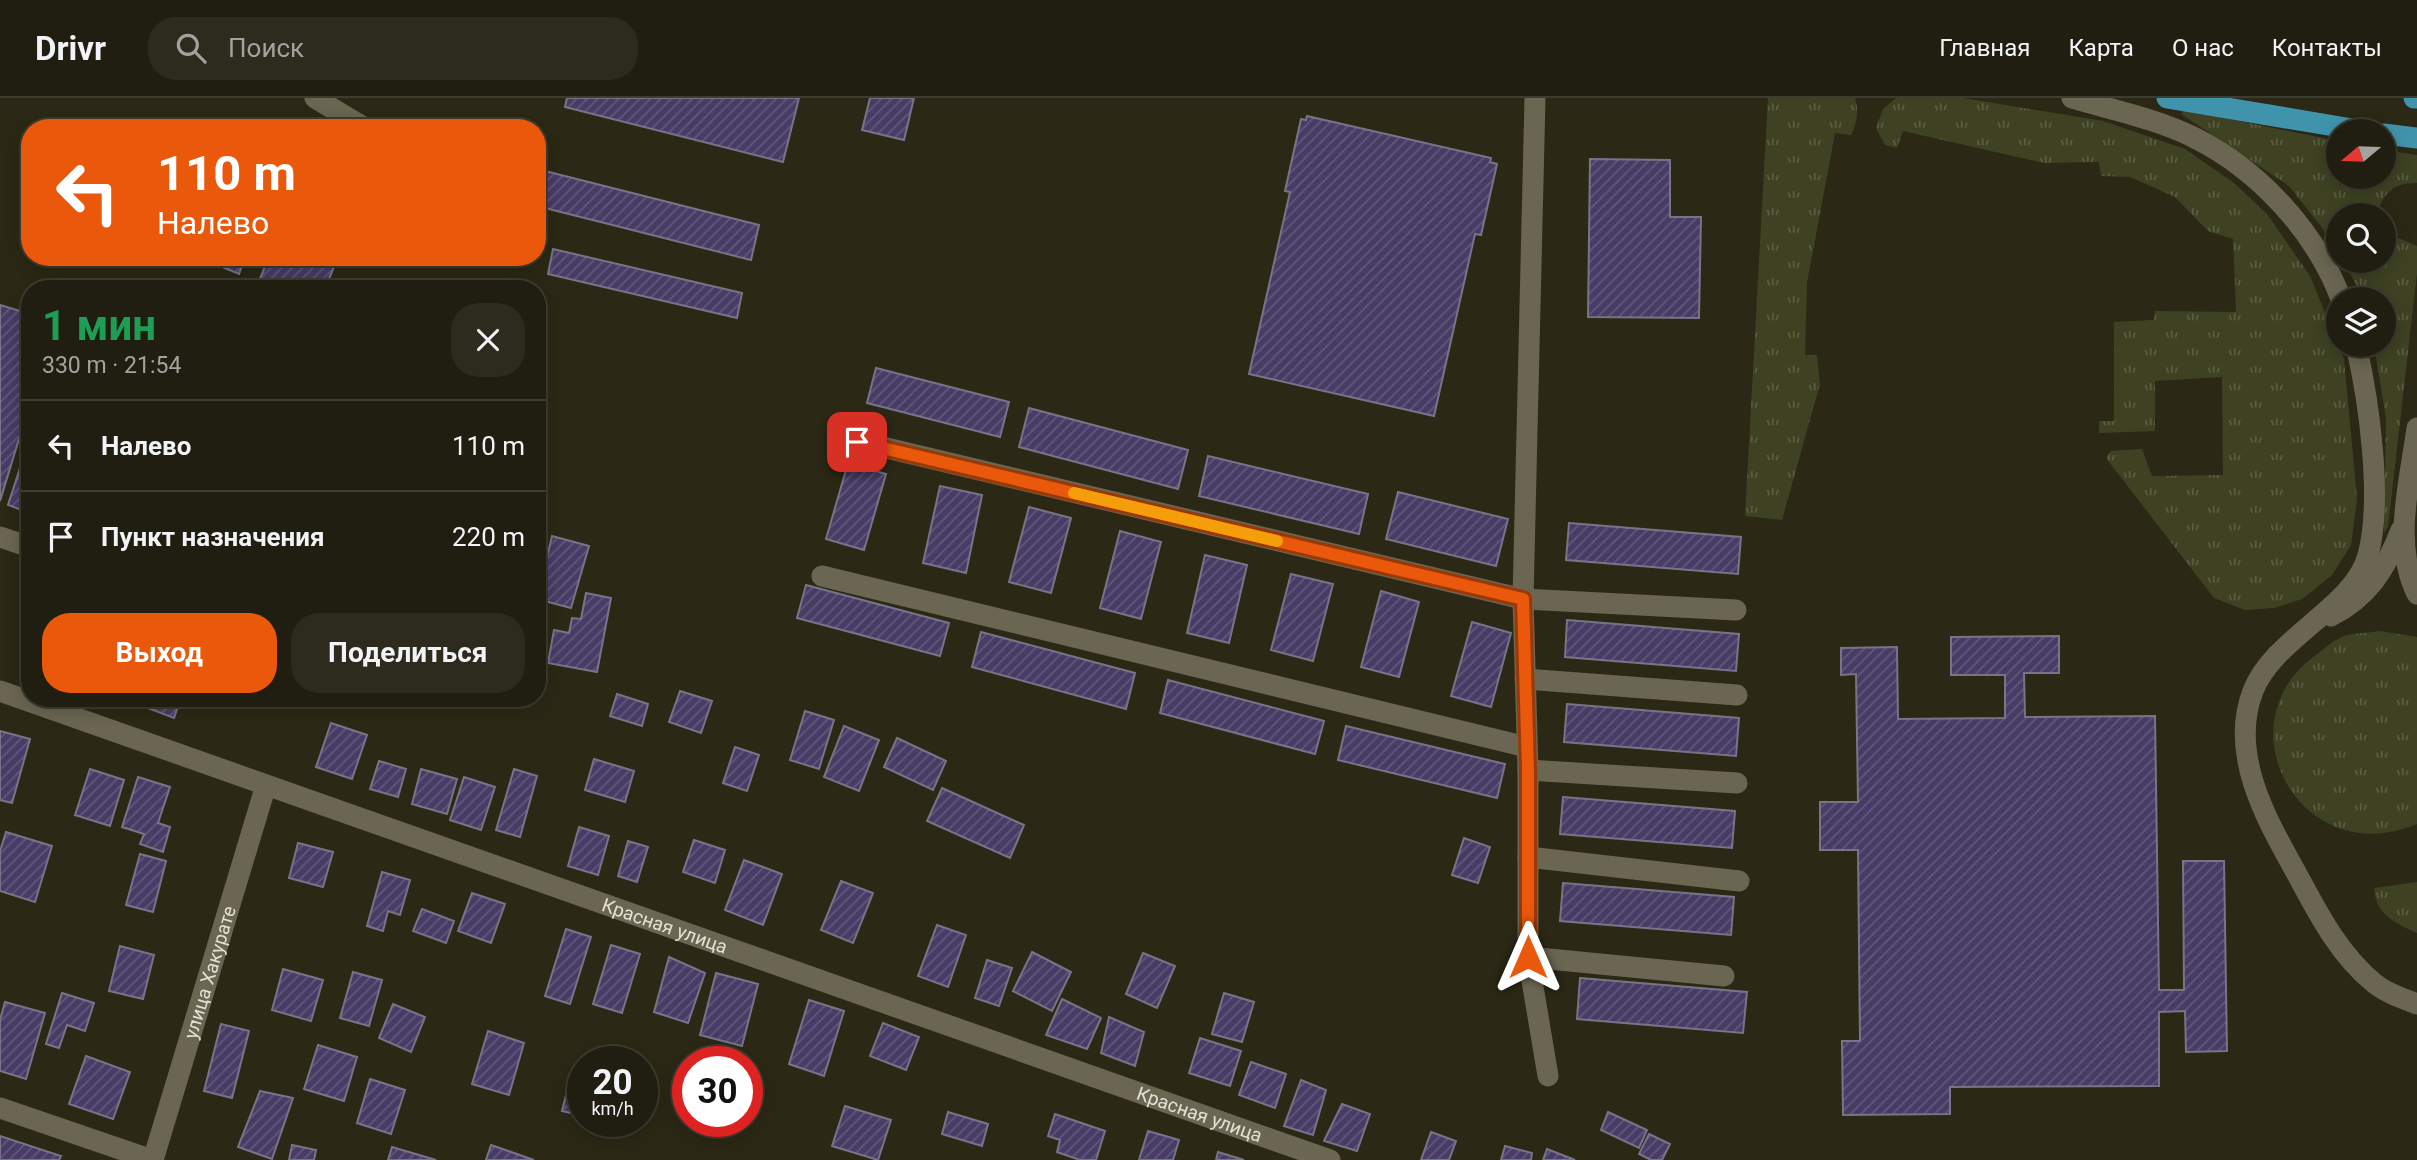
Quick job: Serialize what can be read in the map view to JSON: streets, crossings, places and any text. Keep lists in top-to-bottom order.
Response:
{
  "streets": {
    "street": ["Красная улица", "улица Хакурате"]
  },
  "crossings": [
    ["Красная улица", "улица Хакурате"]
  ],
  "north": "left",
  "page": {
    "header": "Drivr",
    "search": "Поиск",
    "nav": [
      "Главная",
      "Карта",
      "О нас",
      "Контакты"
    ],
    "turn": ["110 m", "Налево"],
    "heading": ["1 мин", "330 m · 21:54"],
    "list": [
      {
        "name": "Налево",
        "value": "110 m"
      },
      {
        "name": "Пункт назначения",
        "value": "220 m"
      }
    ],
    "buttons": ["Выход", "Поделиться"],
    "speed": "20 km/h",
    "limit": "30"
  }
}
